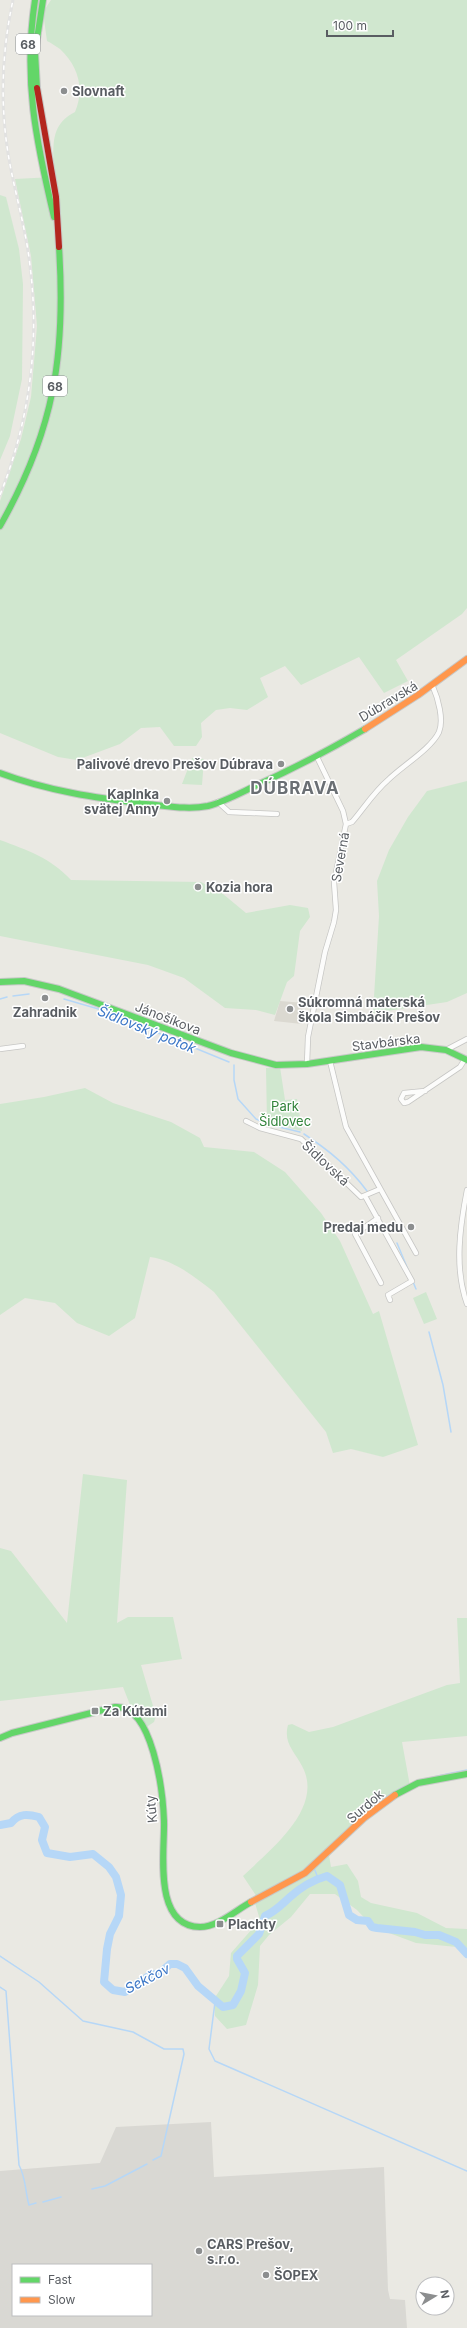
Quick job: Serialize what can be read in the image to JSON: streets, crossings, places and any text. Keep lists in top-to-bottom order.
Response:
{
  "streets": {
    "street": [
      "68",
      "Dúbravská",
      "Severná",
      "Jánošíkova",
      "Stavbárska",
      "Šidlovská",
      "Surdok",
      "Kúty"
    ]
  },
  "crossings": [
    ["Dúbravská", "Severná"],
    ["Severná", "Jánošíkova"],
    ["Jánošíkova", "Stavbárska"],
    ["Jánošíkova", "Šidlovská"],
    ["Stavbárska", "Šidlovská"],
    ["Surdok", "Kúty"]
  ],
  "districts": ["DÚBRAVA"],
  "water": ["Šidlovský potok", "Sekčov"],
  "parks": ["Park Šidlovec"],
  "places": {
    "other": [
      "Slovnaft",
      "Palivové drevo Prešov Dúbrava",
      "Kaplnka svätej Anny",
      "Kozia hora",
      "Zahradnik",
      "Súkromná materská škola Simbáčik Prešov",
      "Predaj medu",
      "CARS Prešov, s.r.o.",
      "ŠOPEX"
    ],
    "transit": ["Za Kútami", "Plachty"]
  },
  "legend": ["Fast", "Slow"],
  "scale_bar": "100 m",
  "north": "right"
}
